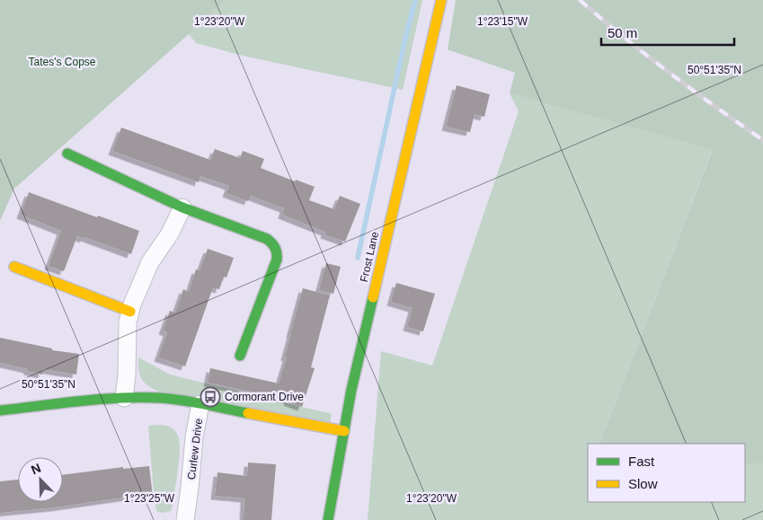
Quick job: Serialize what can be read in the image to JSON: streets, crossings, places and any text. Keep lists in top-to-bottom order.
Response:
{
  "streets": {
    "street": ["Frost Lane", "Curlew Drive"]
  },
  "parks": ["Tates's Copse"],
  "places": {
    "bus stop": ["Cormorant Drive"]
  },
  "legend": ["Fast", "Slow"],
  "scale_bar": "50 m",
  "north": "top left",
  "coordinates": [
    "1°23'20\"W",
    "1°23'15\"W",
    "50°51'35\"N",
    "1°23'25\"W"
  ]
}
